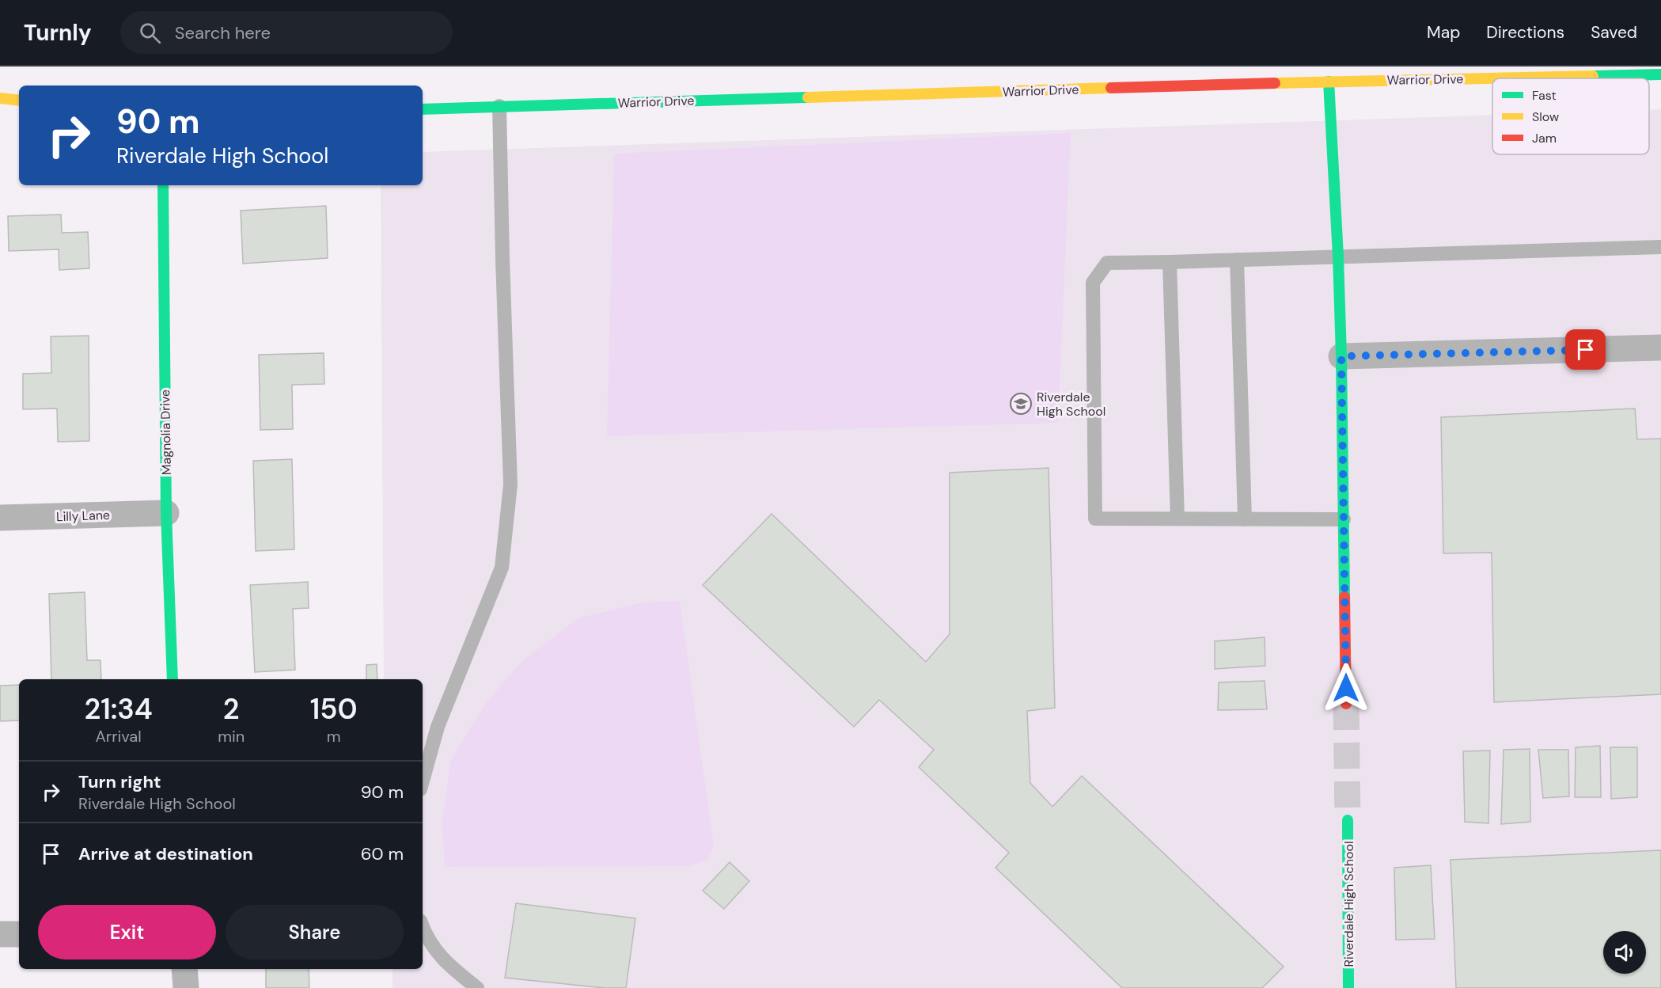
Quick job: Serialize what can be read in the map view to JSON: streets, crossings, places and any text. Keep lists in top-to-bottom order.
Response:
{
  "streets": {
    "street": [
      "Warrior Drive",
      "Magnolia Drive",
      "Lilly Lane",
      "Riverdale High School"
    ]
  },
  "crossings": [
    ["Magnolia Drive", "Lilly Lane"]
  ],
  "places": {
    "school or university": ["Riverdale High School"]
  },
  "legend": ["Fast", "Slow", "Jam"],
  "page": {
    "header": "Turnly",
    "search": "Search here",
    "nav": ["Map", "Directions", "Saved"],
    "turn": ["90 m", "Riverdale High School"],
    "eta": [
      "21:34",
      "Arrival",
      "2",
      "min",
      "150",
      "m"
    ],
    "list": [
      {
        "name": "Turn right",
        "note": "Riverdale High School",
        "value": "90 m"
      },
      {
        "name": "Arrive at destination",
        "value": "60 m"
      }
    ],
    "buttons": ["Exit", "Share"]
  }
}
